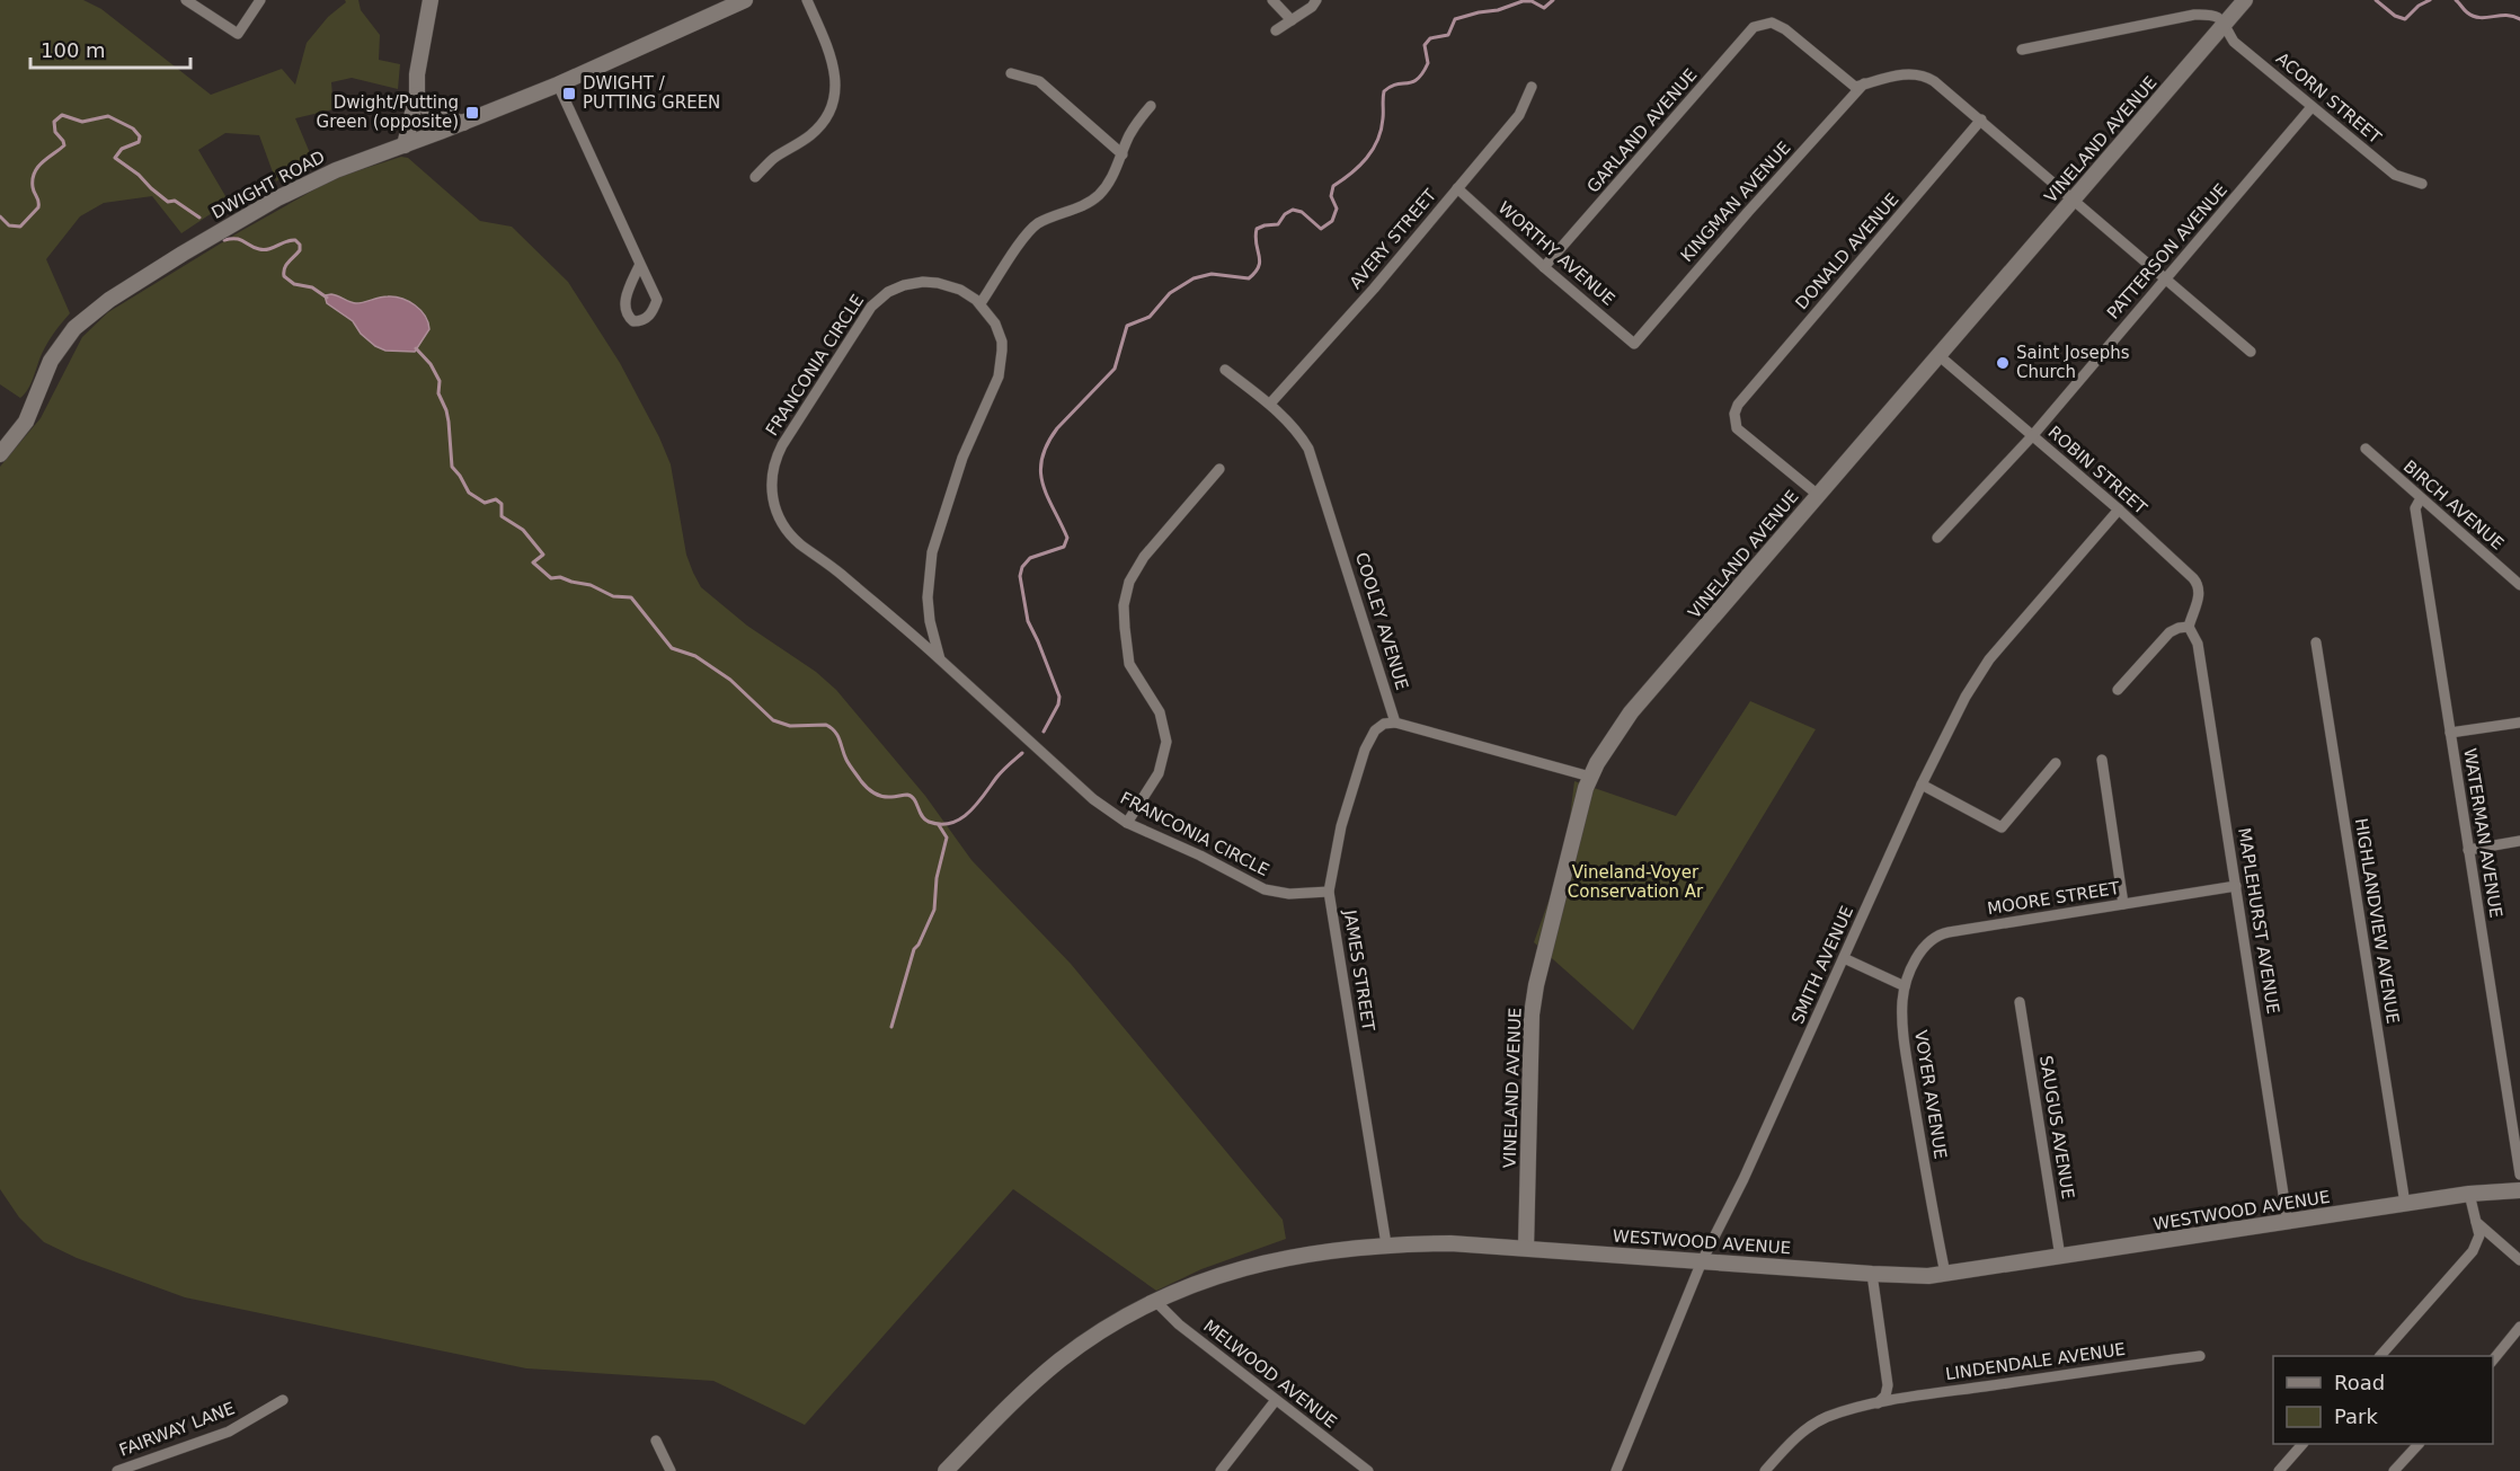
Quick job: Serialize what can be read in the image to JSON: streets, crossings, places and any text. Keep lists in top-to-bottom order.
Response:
{
  "streets": {
    "street": [
      "ACORN STREET",
      "GARLAND AVENUE",
      "VINELAND AVENUE",
      "DWIGHT ROAD",
      "KINGMAN AVENUE",
      "AVERY STREET",
      "DONALD AVENUE",
      "PATTERSON AVENUE",
      "WORTHY AVENUE",
      "FRANCONIA CIRCLE",
      "ROBIN STREET",
      "BIRCH AVENUE",
      "COOLEY AVENUE",
      "WATERMAN AVENUE",
      "MOORE STREET",
      "MAPLEHURST AVENUE",
      "HIGHLANDVIEW AVENUE",
      "SMITH AVENUE",
      "JAMES STREET",
      "VOYER AVENUE",
      "SAUGUS AVENUE",
      "WESTWOOD AVENUE",
      "LINDENDALE AVENUE",
      "MELWOOD AVENUE",
      "FAIRWAY LANE"
    ]
  },
  "crossings": [
    ["ACORN STREET", "VINELAND AVENUE"],
    ["ACORN STREET", "PATTERSON AVENUE"],
    ["GARLAND AVENUE", "KINGMAN AVENUE"],
    ["GARLAND AVENUE", "WORTHY AVENUE"],
    ["VINELAND AVENUE", "DONALD AVENUE"],
    ["VINELAND AVENUE", "ROBIN STREET"],
    ["VINELAND AVENUE", "WESTWOOD AVENUE"],
    ["KINGMAN AVENUE", "WORTHY AVENUE"],
    ["AVERY STREET", "WORTHY AVENUE"],
    ["AVERY STREET", "COOLEY AVENUE"],
    ["PATTERSON AVENUE", "ROBIN STREET"],
    ["FRANCONIA CIRCLE", "JAMES STREET"],
    ["ROBIN STREET", "MAPLEHURST AVENUE"],
    ["ROBIN STREET", "SMITH AVENUE"],
    ["BIRCH AVENUE", "WATERMAN AVENUE"],
    ["COOLEY AVENUE", "JAMES STREET"],
    ["MOORE STREET", "MAPLEHURST AVENUE"],
    ["MOORE STREET", "VOYER AVENUE"],
    ["MAPLEHURST AVENUE", "WESTWOOD AVENUE"],
    ["HIGHLANDVIEW AVENUE", "WESTWOOD AVENUE"],
    ["SMITH AVENUE", "WESTWOOD AVENUE"],
    ["JAMES STREET", "WESTWOOD AVENUE"],
    ["VOYER AVENUE", "WESTWOOD AVENUE"],
    ["SAUGUS AVENUE", "WESTWOOD AVENUE"],
    ["WESTWOOD AVENUE", "MELWOOD AVENUE"]
  ],
  "parks": ["Vineland-Voyer Conservation Ar"],
  "places": {
    "transit": ["DWIGHT / PUTTING GREEN", "Dwight/Putting Green (opposite)"],
    "other": ["Saint Josephs Church"]
  },
  "legend": ["Road", "Park"],
  "scale_bar": "100 m"
}
